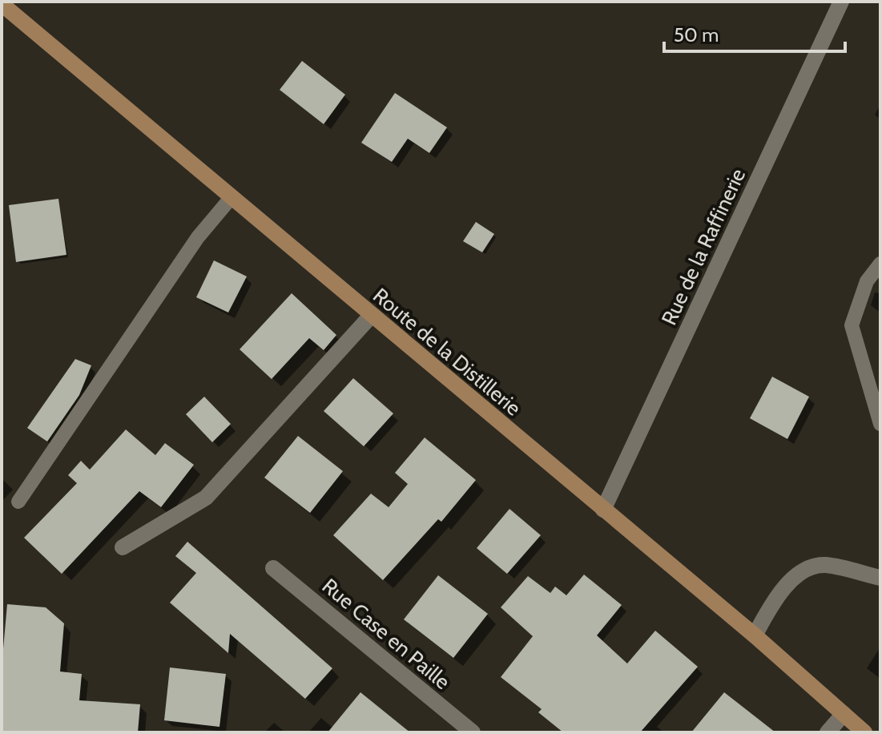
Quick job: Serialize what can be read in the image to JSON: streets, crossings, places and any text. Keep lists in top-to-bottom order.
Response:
{
  "streets": {
    "street": ["Rue de la Raffinerie", "Route de la Distillerie", "Rue Case en Paille"]
  },
  "crossings": [
    ["Rue de la Raffinerie", "Route de la Distillerie"]
  ],
  "scale_bar": "50 m"
}
